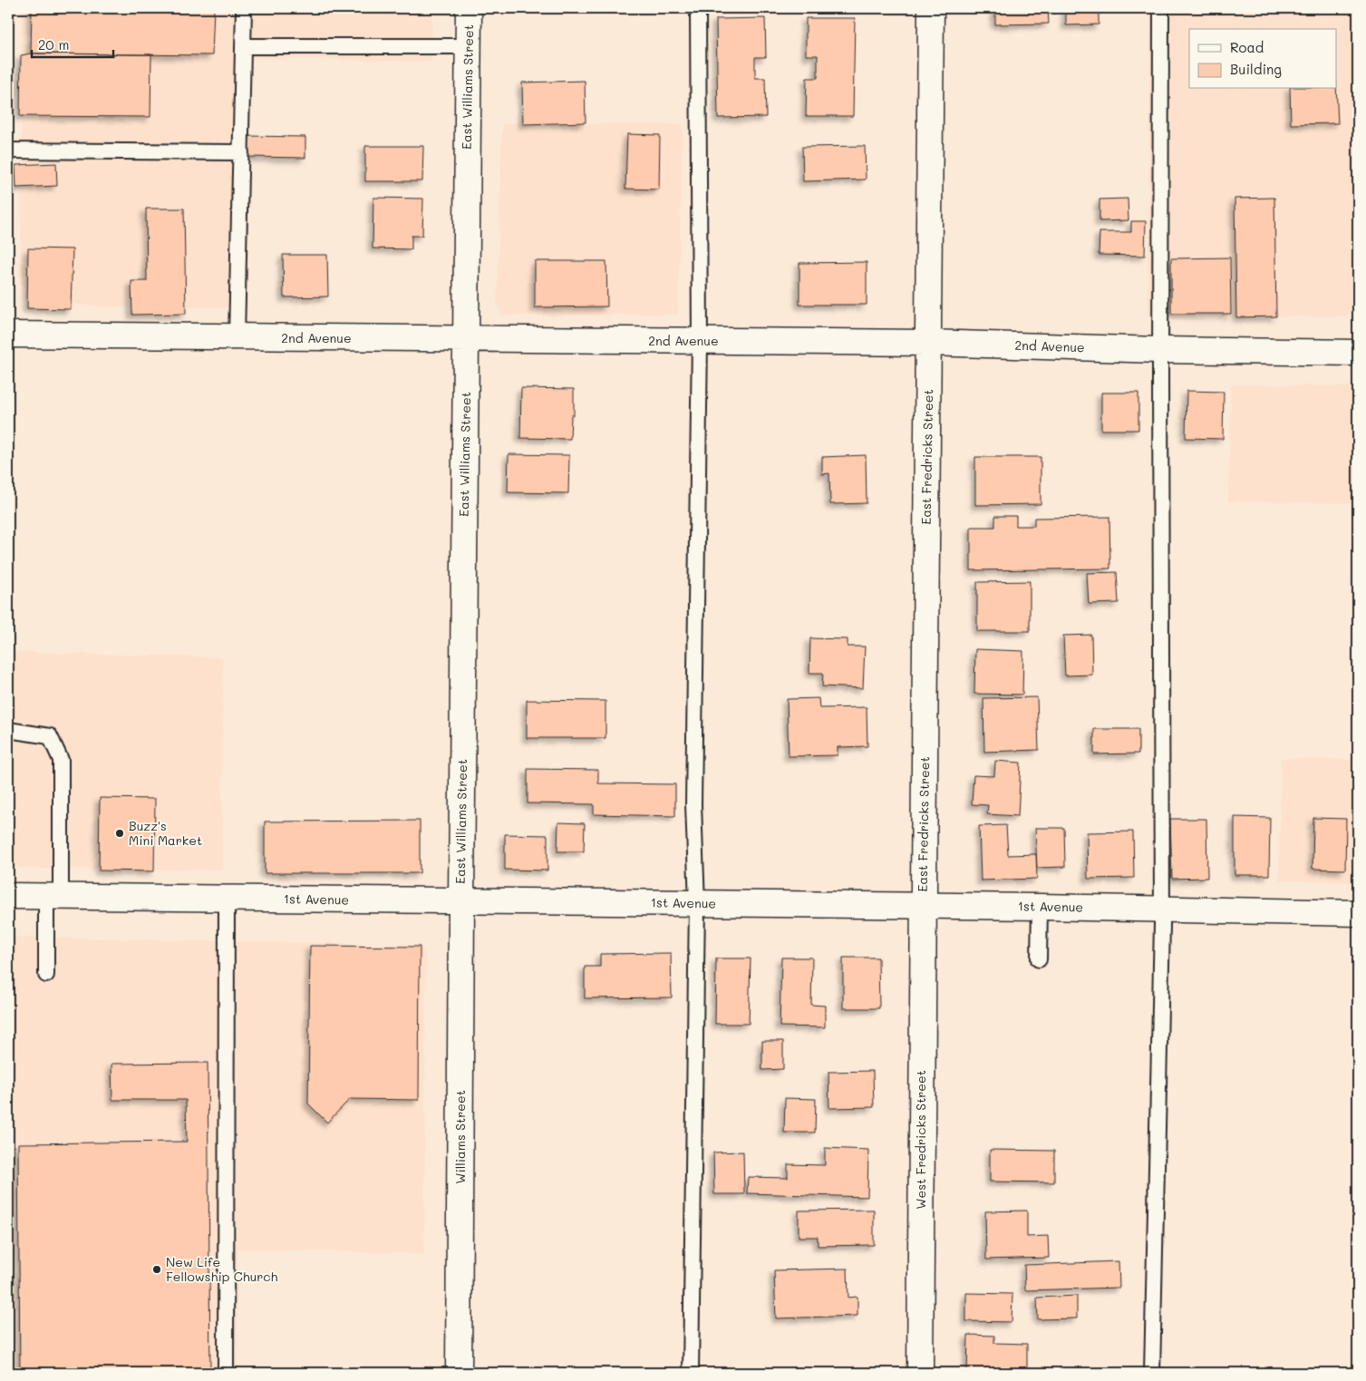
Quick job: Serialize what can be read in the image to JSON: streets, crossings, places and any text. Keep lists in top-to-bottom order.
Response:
{
  "streets": {
    "street": [
      "East Williams Street",
      "2nd Avenue",
      "East Fredricks Street",
      "1st Avenue",
      "Williams Street",
      "West Fredricks Street"
    ]
  },
  "crossings": [
    ["East Williams Street", "2nd Avenue"],
    ["East Williams Street", "1st Avenue"],
    ["East Williams Street", "Williams Street"],
    ["2nd Avenue", "East Fredricks Street"],
    ["East Fredricks Street", "1st Avenue"],
    ["East Fredricks Street", "West Fredricks Street"],
    ["1st Avenue", "Williams Street"],
    ["1st Avenue", "West Fredricks Street"]
  ],
  "places": ["Buzz's Mini Market", "New Life Fellowship Church"],
  "legend": ["Road", "Building"],
  "scale_bar": "20 m"
}
